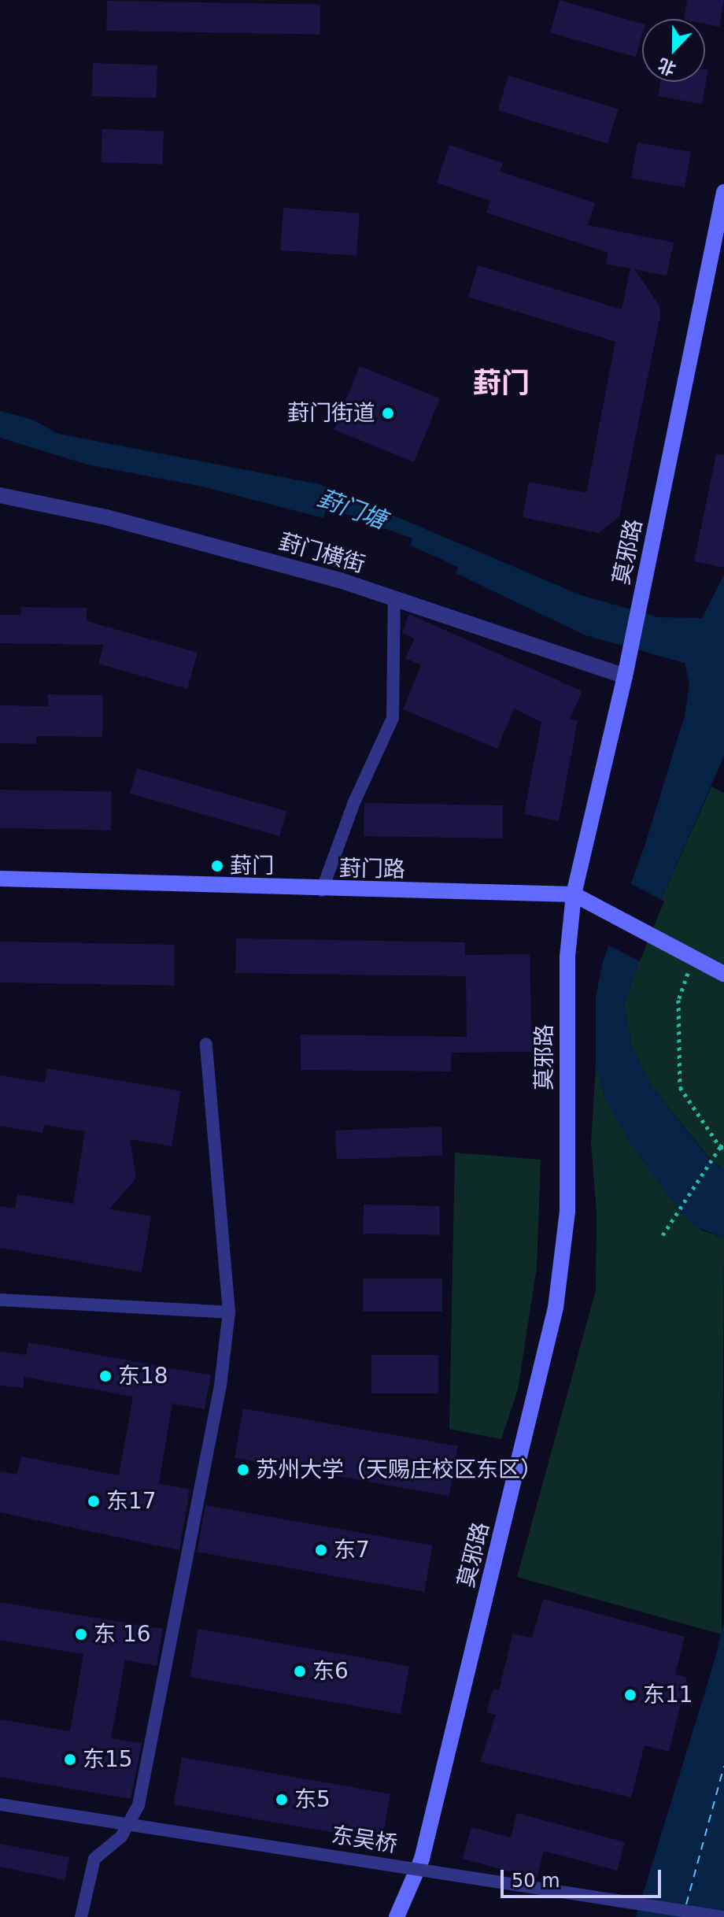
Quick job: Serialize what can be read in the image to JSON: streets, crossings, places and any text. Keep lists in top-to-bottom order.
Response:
{
  "streets": {
    "main road": ["莫邪路", "葑门路"],
    "street": ["葑门横街"],
    "lane": ["东吴桥"]
  },
  "crossings": [
    ["莫邪路", "葑门横街"],
    ["莫邪路", "葑门路"]
  ],
  "districts": ["葑门"],
  "water": ["葑门塘"],
  "places": [
    "葑门街道",
    "葑门",
    "东18",
    "苏州大学（天赐庄校区东区）",
    "东17",
    "东7",
    "东 16",
    "东6",
    "东11",
    "东15",
    "东5"
  ],
  "scale_bar": "50 m",
  "north": "bottom"
}
